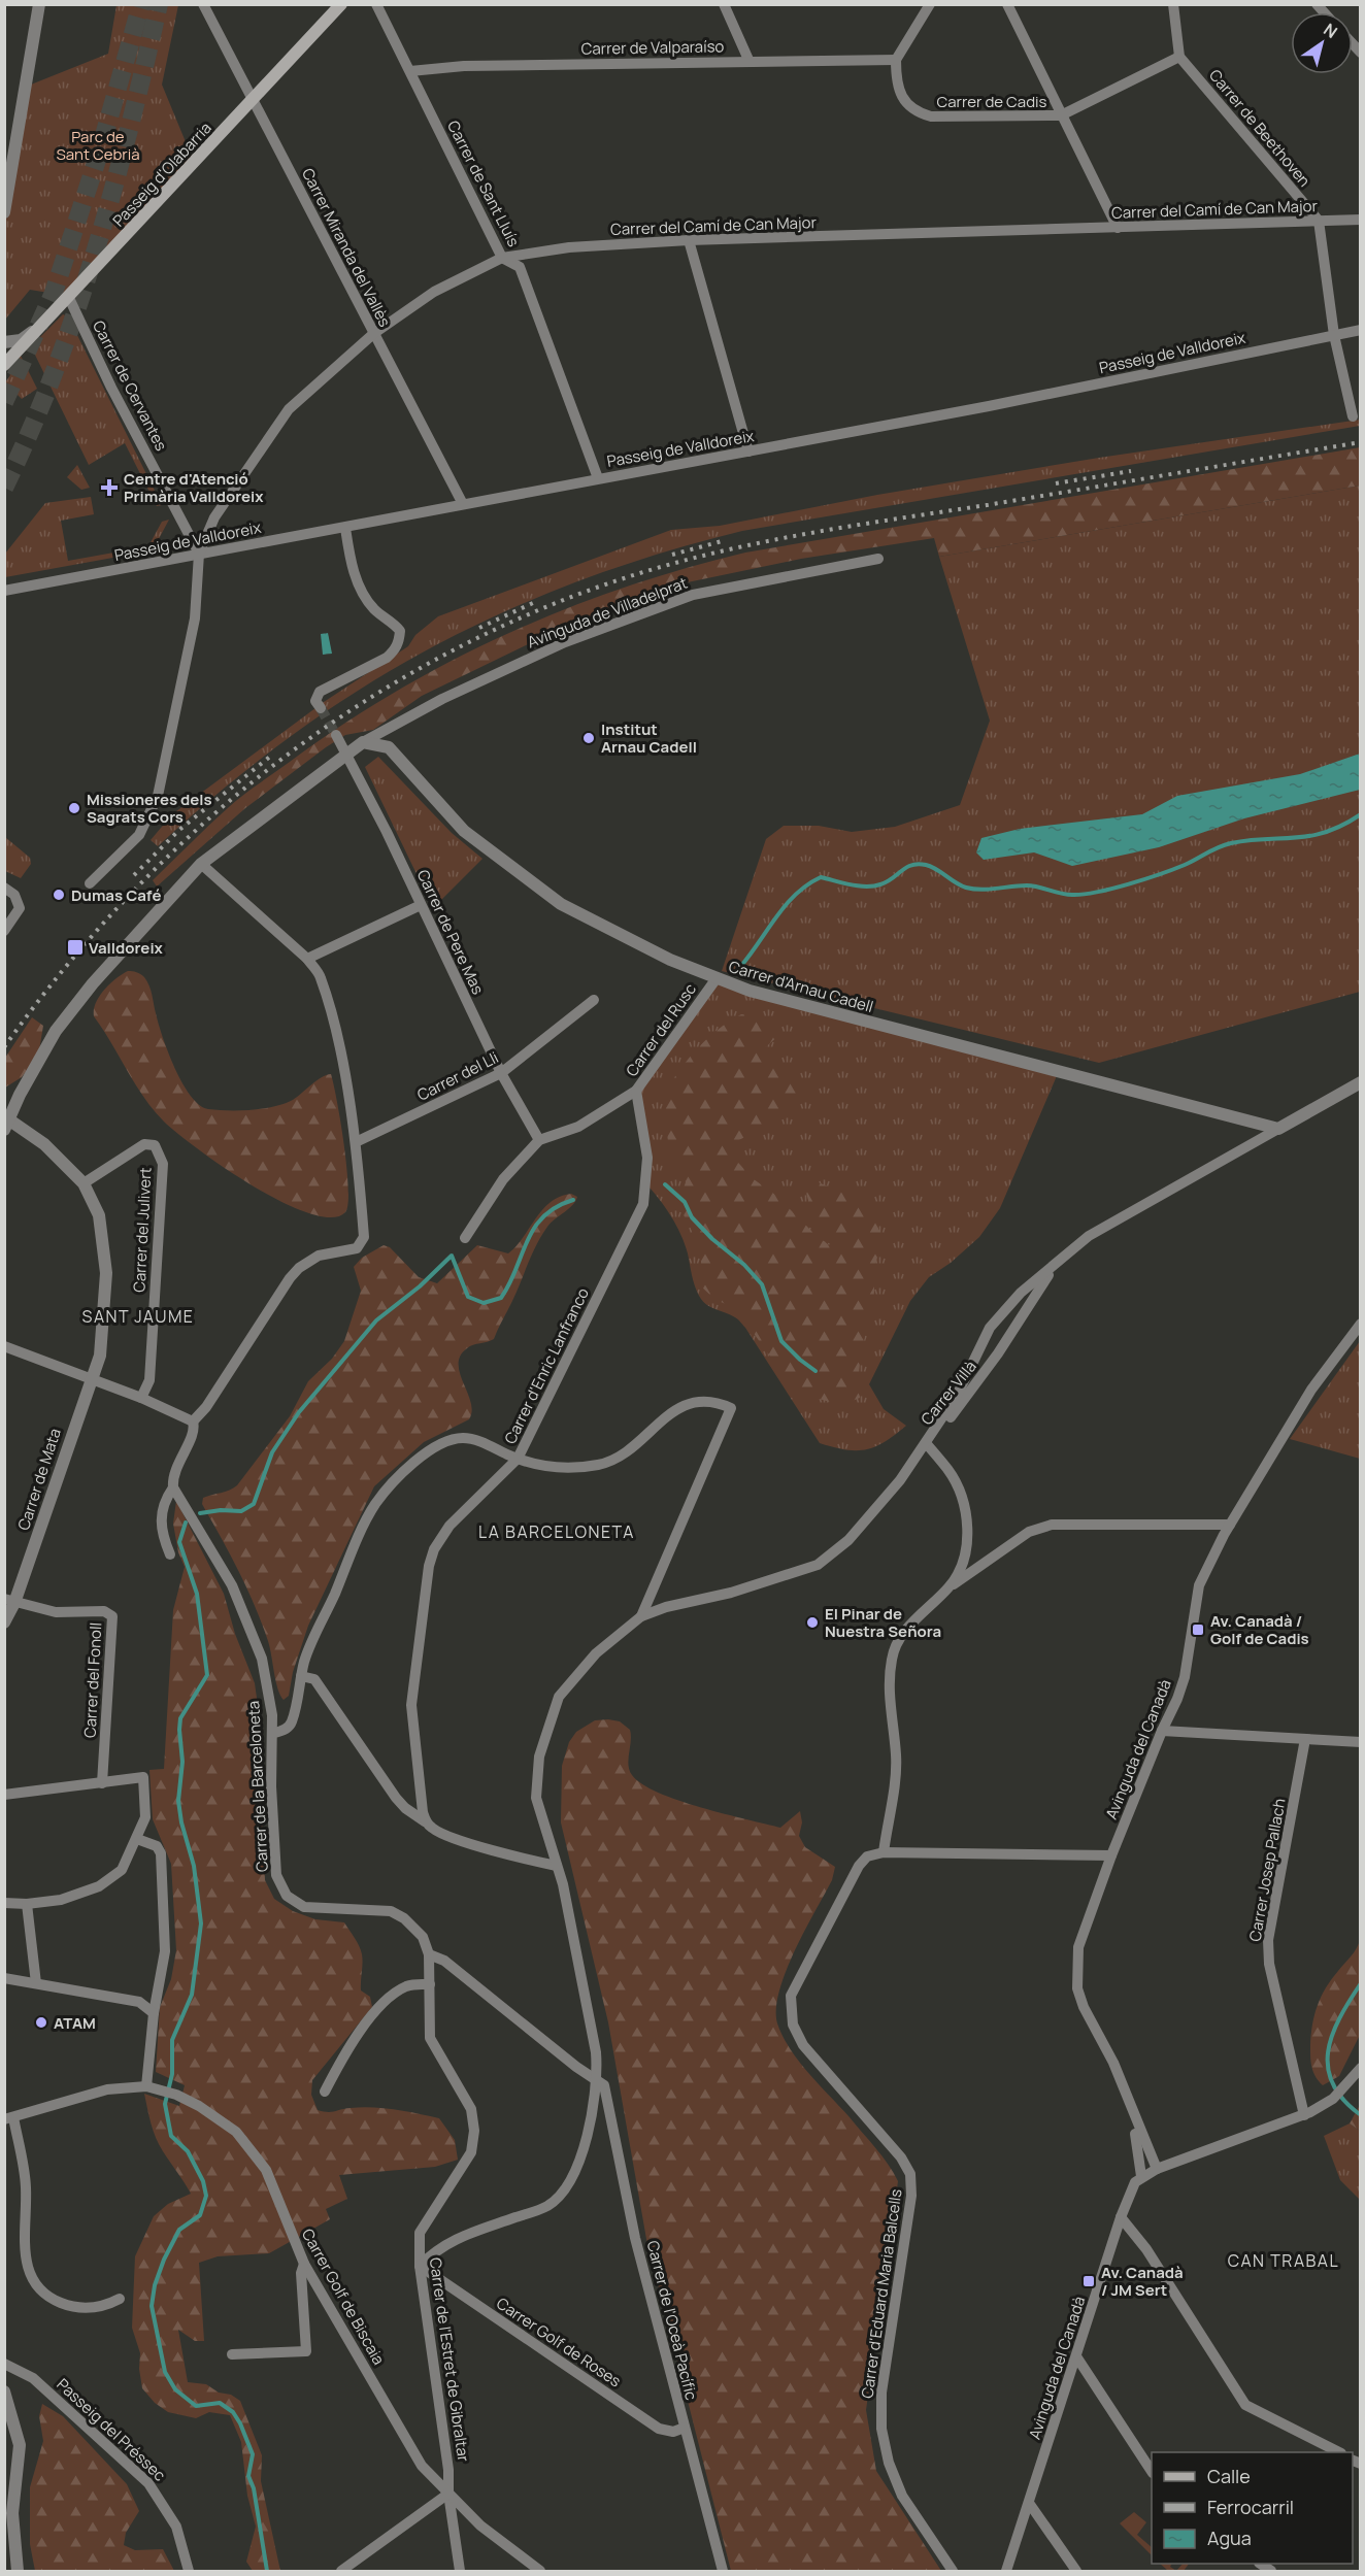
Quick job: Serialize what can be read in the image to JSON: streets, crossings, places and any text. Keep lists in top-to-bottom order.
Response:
{
  "streets": {
    "main road": ["Passeig d'Olabarria"],
    "street": [
      "Carrer de Valparaíso",
      "Carrer de Cadis",
      "Carrer de Beethoven",
      "Carrer de Sant Lluís",
      "Carrer del Camí de Can Major",
      "Carrer Miranda del Vallès",
      "Passeig de Valldoreix",
      "Carrer de Cervantes",
      "Avinguda de Villadelprat",
      "Carrer de Pere Mas",
      "Carrer d'Arnau Cadell",
      "Carrer del Rusc",
      "Carrer del Lli",
      "Carrer del Julivert",
      "Carrer d'Enric Lanfranco",
      "Carrer Villà",
      "Carrer de Mata",
      "Carrer del Fonoll",
      "Avinguda del Canadà",
      "Carrer de la Barceloneta",
      "Carrer Josep Pallach",
      "Carrer d'Eduard Maria Balcells",
      "Carrer Golf de Biscaia",
      "Carrer de l'Oceà Pacífic",
      "Carrer Golf de Roses",
      "Carrer de l'Estret de Gibraltar",
      "Passeig del Préssec"
    ]
  },
  "crossings": [
    ["Carrer de Valparaíso", "Carrer de Cadis"],
    ["Carrer de Valparaíso", "Carrer de Sant Lluís"],
    ["Carrer de Cadis", "Carrer de Beethoven"],
    ["Carrer de Beethoven", "Carrer del Camí de Can Major"],
    ["Passeig d'Olabarria", "Carrer Miranda del Vallès"],
    ["Passeig d'Olabarria", "Carrer de Cervantes"],
    ["Carrer de Sant Lluís", "Carrer del Camí de Can Major"],
    ["Carrer de Sant Lluís", "Passeig de Valldoreix"],
    ["Carrer del Camí de Can Major", "Carrer Miranda del Vallès"],
    ["Carrer del Camí de Can Major", "Passeig de Valldoreix"],
    ["Carrer del Camí de Can Major", "Carrer de Cervantes"],
    ["Carrer Miranda del Vallès", "Passeig de Valldoreix"],
    ["Passeig de Valldoreix", "Carrer de Cervantes"],
    ["Avinguda de Villadelprat", "Carrer d'Arnau Cadell"],
    ["Carrer de Pere Mas", "Carrer del Rusc"],
    ["Carrer de Pere Mas", "Carrer del Lli"],
    ["Carrer d'Arnau Cadell", "Carrer del Rusc"],
    ["Carrer d'Arnau Cadell", "Carrer Villà"],
    ["Carrer del Rusc", "Carrer d'Enric Lanfranco"],
    ["Carrer del Julivert", "Carrer de Mata"],
    ["Carrer de Mata", "Carrer del Fonoll"],
    ["Carrer de la Barceloneta", "Carrer de l'Estret de Gibraltar"],
    ["Carrer Golf de Biscaia", "Carrer de l'Estret de Gibraltar"],
    ["Carrer de l'Oceà Pacífic", "Carrer Golf de Roses"],
    ["Carrer Golf de Roses", "Carrer de l'Estret de Gibraltar"]
  ],
  "districts": ["SANT JAUME", "LA BARCELONETA", "CAN TRABAL"],
  "parks": ["Parc de Sant Cebrià"],
  "places": {
    "health": ["Centre d'Atenció Primària Valldoreix"],
    "other": [
      "Institut Arnau Cadell",
      "Missioneres dels Sagrats Cors",
      "Dumas Café",
      "El Pinar de Nuestra Señora",
      "ATAM"
    ],
    "transit": ["Valldoreix", "Av. Canadà / Golf de Cadis", "Av. Canadà / JM Sert"]
  },
  "legend": ["Calle", "Ferrocarril", "Agua"],
  "north": "top right"
}
